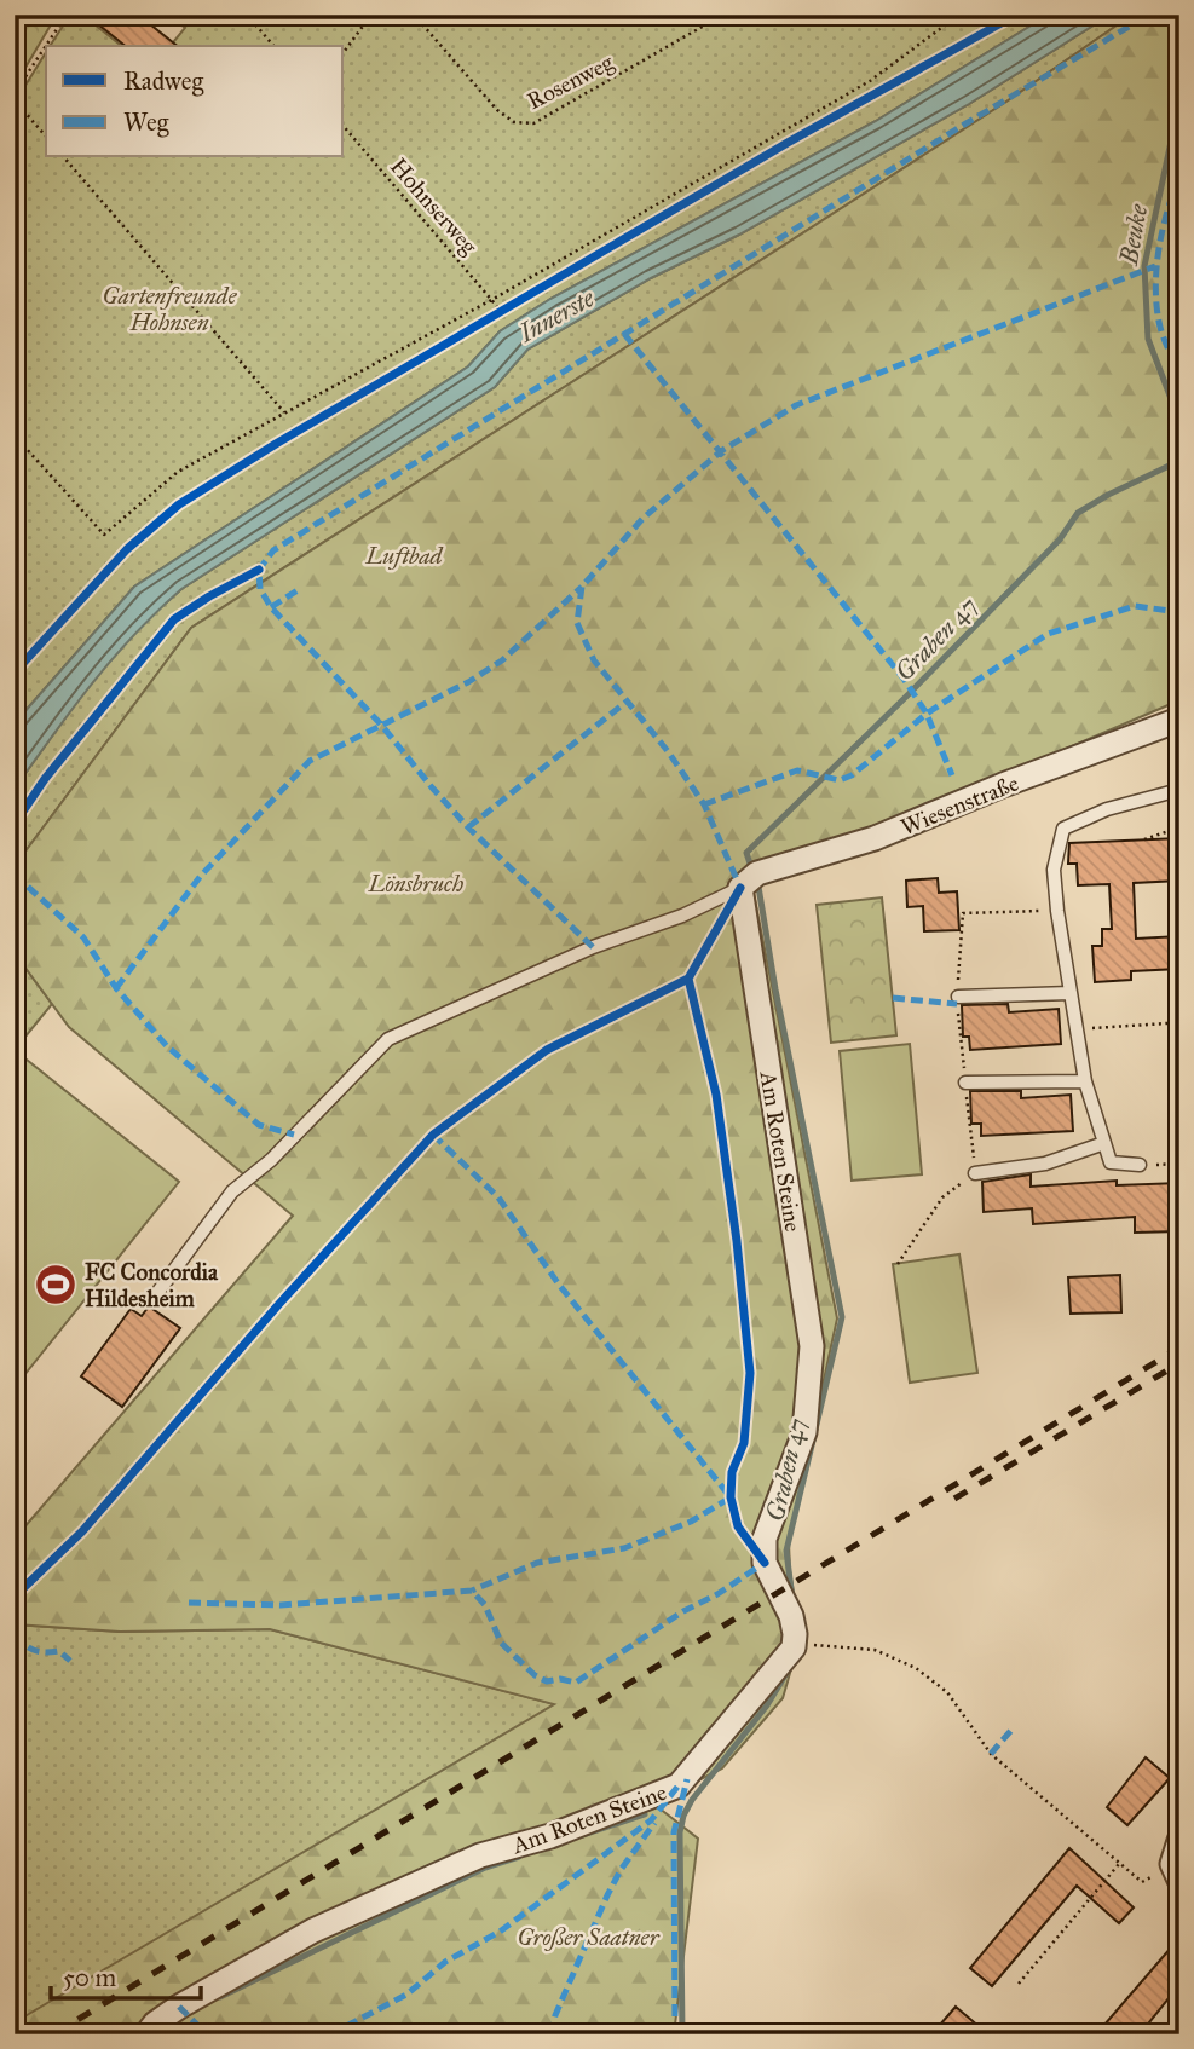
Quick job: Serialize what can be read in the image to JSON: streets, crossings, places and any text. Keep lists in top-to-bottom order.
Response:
{
  "streets": {
    "street": ["Wiesenstraße", "Am Roten Steine"],
    "path": ["Rosenweg", "Hohnserweg"]
  },
  "crossings": [
    ["Wiesenstraße", "Am Roten Steine"]
  ],
  "water": ["Beuke", "Innerste", "Graben 47"],
  "parks": [
    "Gartenfreunde Hohnsen",
    "Luftbad",
    "Lönsbruch",
    "Großer Saatner"
  ],
  "places": {
    "sports": ["FC Concordia Hildesheim"]
  },
  "legend": ["Radweg", "Weg"],
  "scale_bar": "50 m"
}
